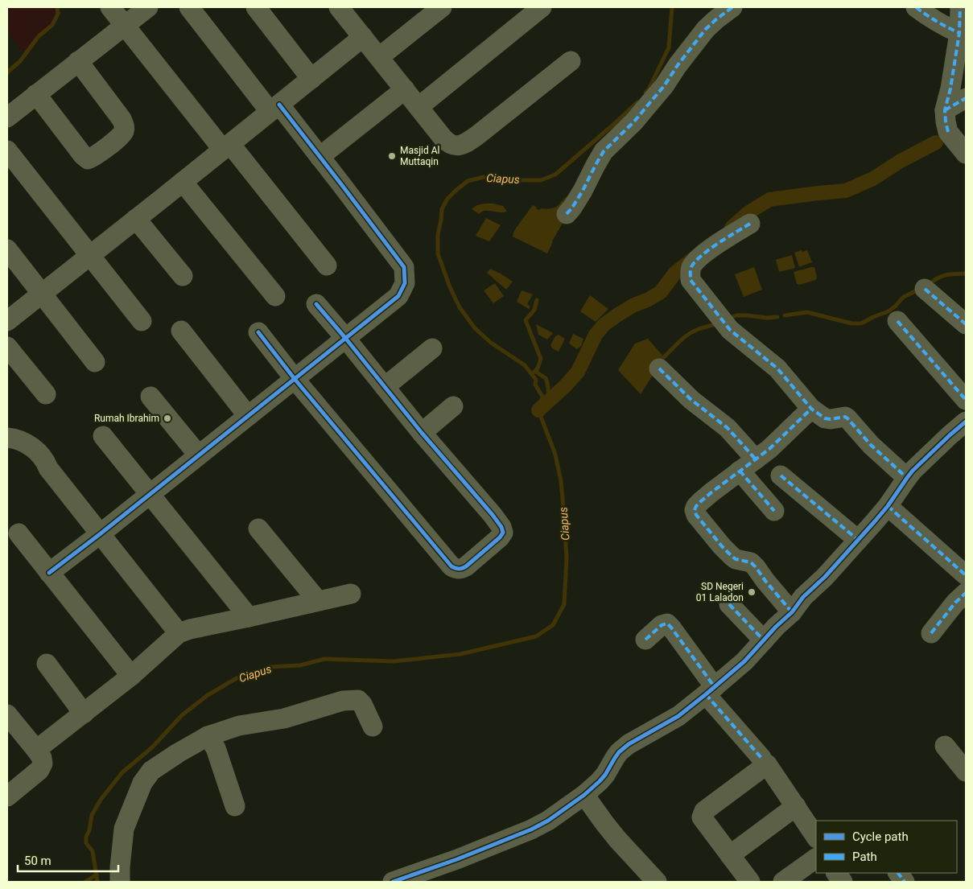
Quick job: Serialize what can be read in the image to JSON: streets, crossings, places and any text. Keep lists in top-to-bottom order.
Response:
{
  "water": ["Ciapus"],
  "places": ["Masjid Al Muttaqin", "Rumah Ibrahim", "SD Negeri 01 Laladon"],
  "legend": ["Cycle path", "Path"],
  "scale_bar": "50 m"
}
